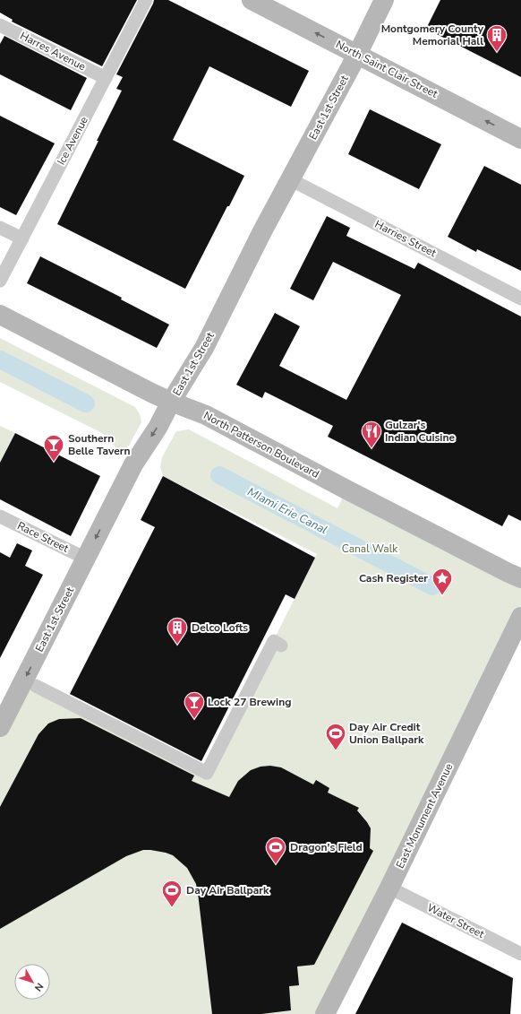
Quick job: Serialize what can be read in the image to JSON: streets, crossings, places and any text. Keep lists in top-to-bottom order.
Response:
{
  "streets": {
    "main road": [
      "North Saint Clair Street",
      "East 1st Street",
      "North Patterson Boulevard",
      "East Monument Avenue"
    ],
    "street": [
      "Harres Avenue",
      "Ice Avenue",
      "Harries Street",
      "Race Street",
      "Water Street"
    ]
  },
  "crossings": [
    ["Harres Avenue", "Ice Avenue"],
    ["North Saint Clair Street", "East 1st Street"],
    ["East 1st Street", "Harries Street"],
    ["East 1st Street", "North Patterson Boulevard"],
    ["East 1st Street", "Race Street"],
    ["East Monument Avenue", "Water Street"]
  ],
  "one_way": ["North Saint Clair Street", "East 1st Street"],
  "water": ["MIami Erie Canal"],
  "parks": ["Canal Walk"],
  "places": {
    "building": ["Montgomery County Memorial Hall", "Delco Lofts"],
    "restaurant": ["Gulzar's Indian Cuisine"],
    "bar": ["Southern Belle Tavern", "Lock 27 Brewing"],
    "place": ["Cash Register"],
    "sports": ["Day Air Credit Union Ballpark", "Dragon's Field", "Day Air Ballpark"]
  },
  "north": "bottom right"
}
